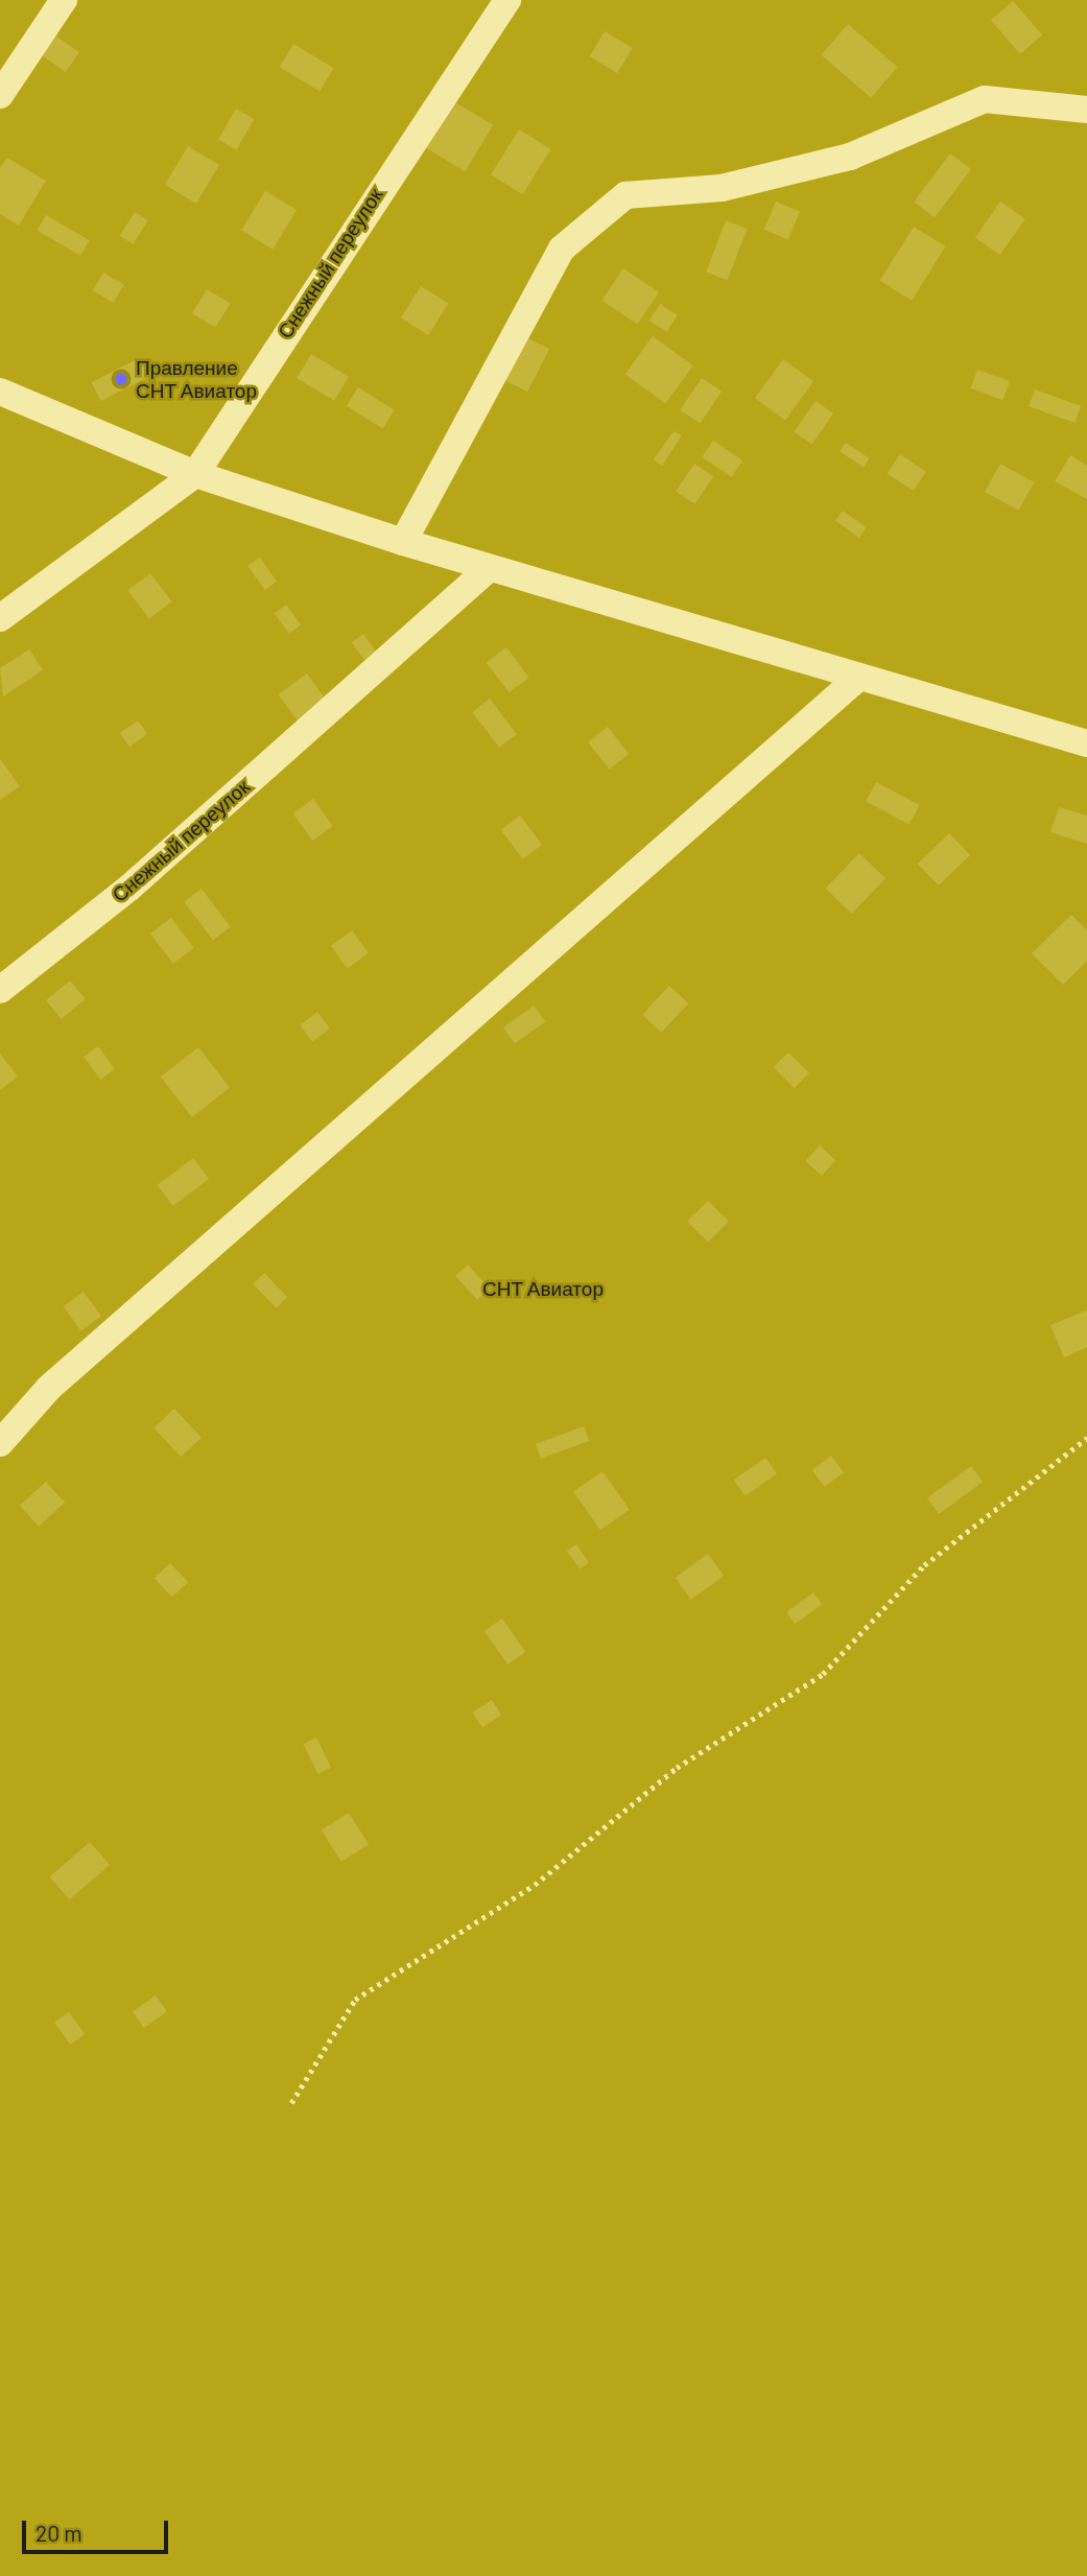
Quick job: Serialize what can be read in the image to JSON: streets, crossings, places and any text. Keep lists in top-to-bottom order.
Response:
{
  "streets": {
    "lane": ["Снежный переулок"]
  },
  "parks": ["СНТ Авиатор"],
  "places": ["Правление СНТ Авиатор"],
  "scale_bar": "20 m"
}
